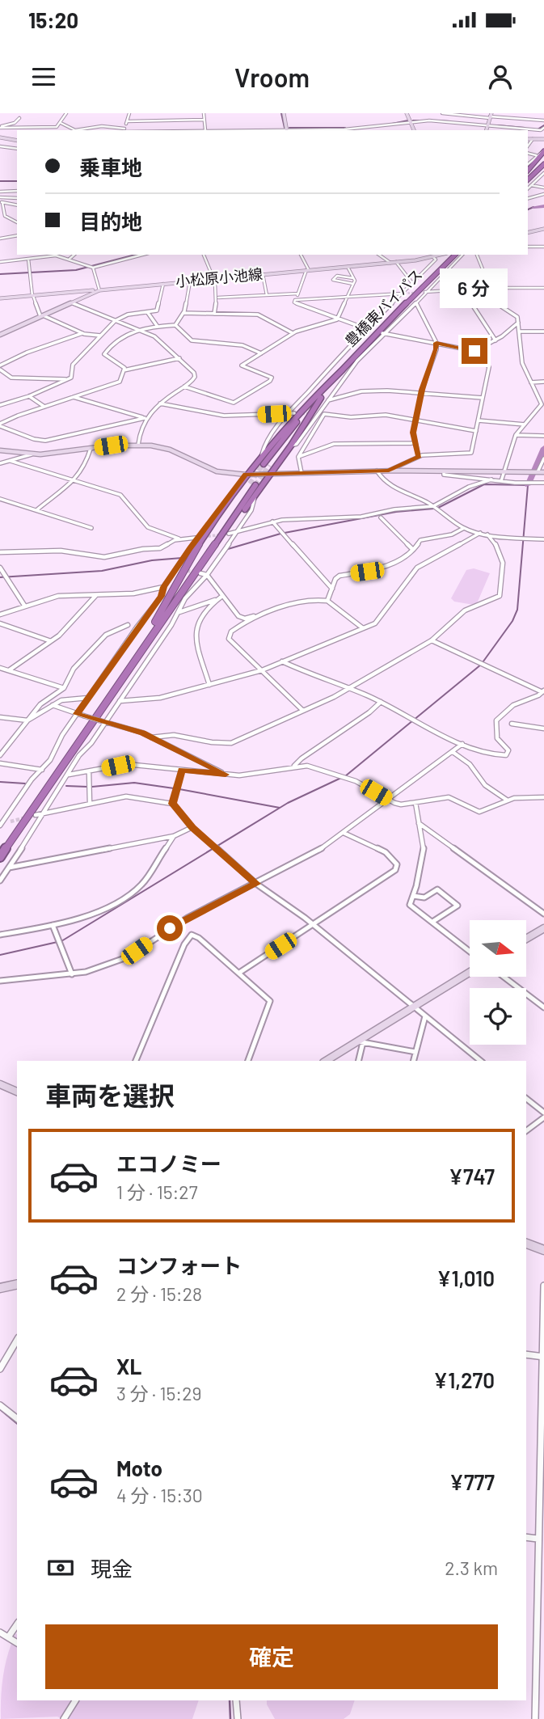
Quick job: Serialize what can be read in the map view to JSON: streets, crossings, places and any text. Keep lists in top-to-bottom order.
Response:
{
  "streets": {
    "highway": ["豊橋東バイパス"],
    "street": ["小松原小池線"]
  },
  "north": "right",
  "page": {
    "status": "15:20",
    "header": "Vroom",
    "banner": ["乗車地", "目的地"],
    "bubble": "6 分",
    "heading": "車両を選択",
    "list": [
      {
        "name": "エコノミー",
        "note": "1 分 · 15:27",
        "value": "¥747"
      },
      {
        "name": "コンフォート",
        "note": "2 分 · 15:28",
        "value": "¥1,010"
      },
      {
        "name": "XL",
        "note": "3 分 · 15:29",
        "value": "¥1,270"
      },
      {
        "name": "Moto",
        "note": "4 分 · 15:30",
        "value": "¥777"
      }
    ],
    "pay": ["現金", "2.3 km"],
    "buttons": "確定"
  }
}
